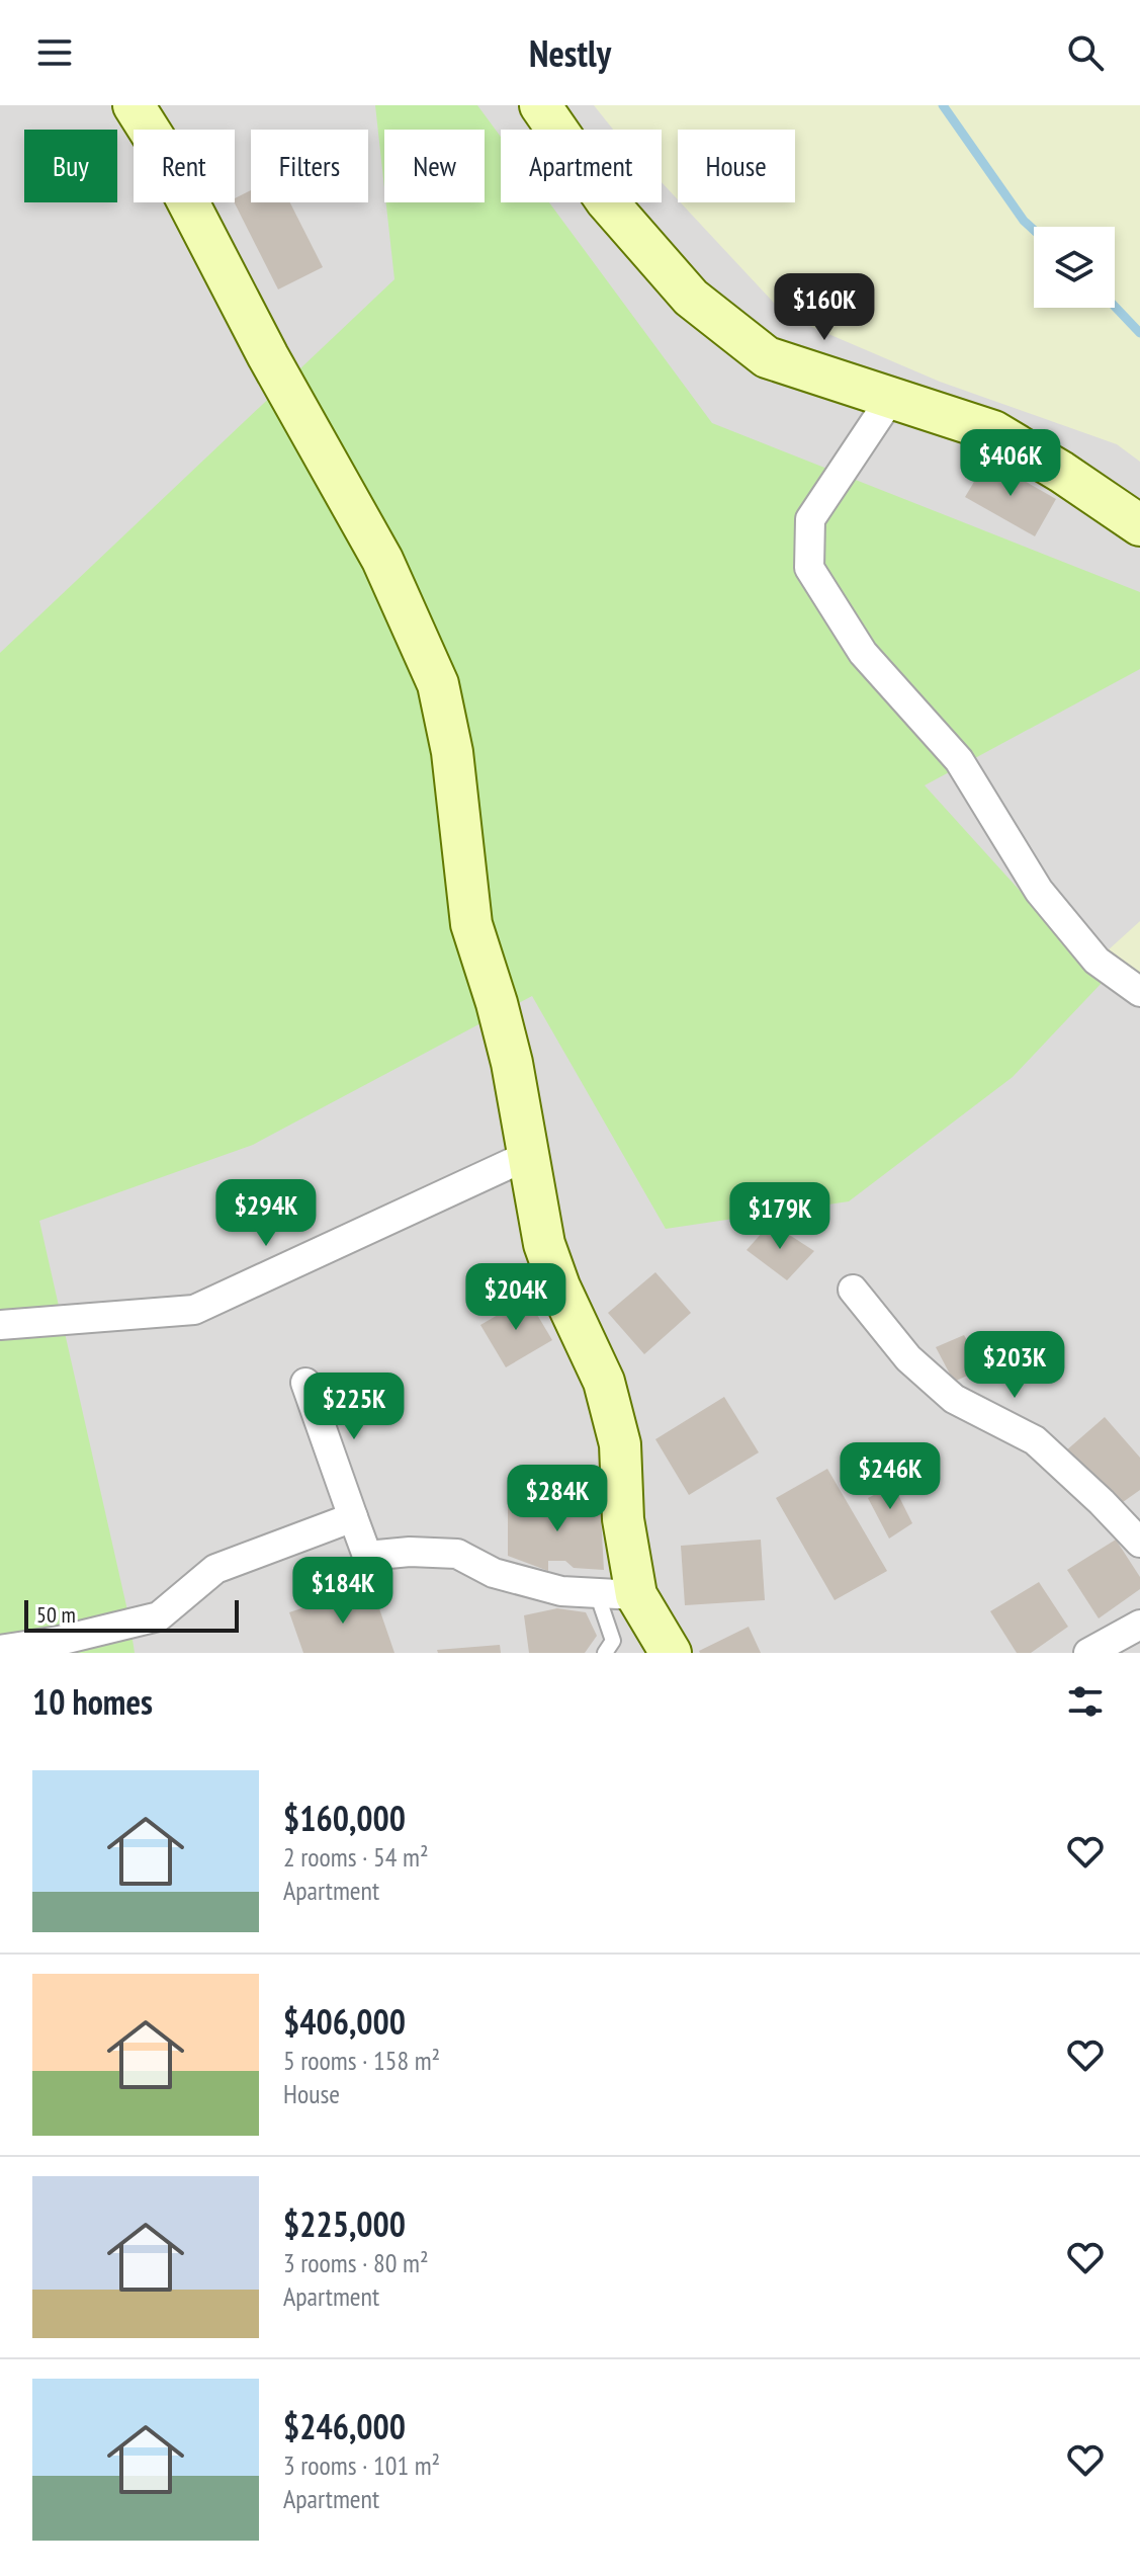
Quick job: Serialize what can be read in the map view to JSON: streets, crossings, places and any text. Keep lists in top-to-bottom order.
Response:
{
  "scale_bar": "50 m",
  "page": {
    "header": "Nestly",
    "chip": [
      "Buy",
      "Rent",
      "Filters",
      "New",
      "Apartment",
      "House"
    ],
    "price": [
      "$160K",
      "$406K",
      "$294K",
      "$179K",
      "$204K",
      "$203K",
      "$225K",
      "$246K",
      "$284K",
      "$184K"
    ],
    "scale": "50 m",
    "heading": "10 homes",
    "list": [
      {
        "name": "$160,000",
        "note": "2 rooms · 54 m² · Apartment"
      },
      {
        "name": "$406,000",
        "note": "5 rooms · 158 m² · House"
      },
      {
        "name": "$225,000",
        "note": "3 rooms · 80 m² · Apartment"
      },
      {
        "name": "$246,000",
        "note": "3 rooms · 101 m² · Apartment"
      }
    ]
  }
}
